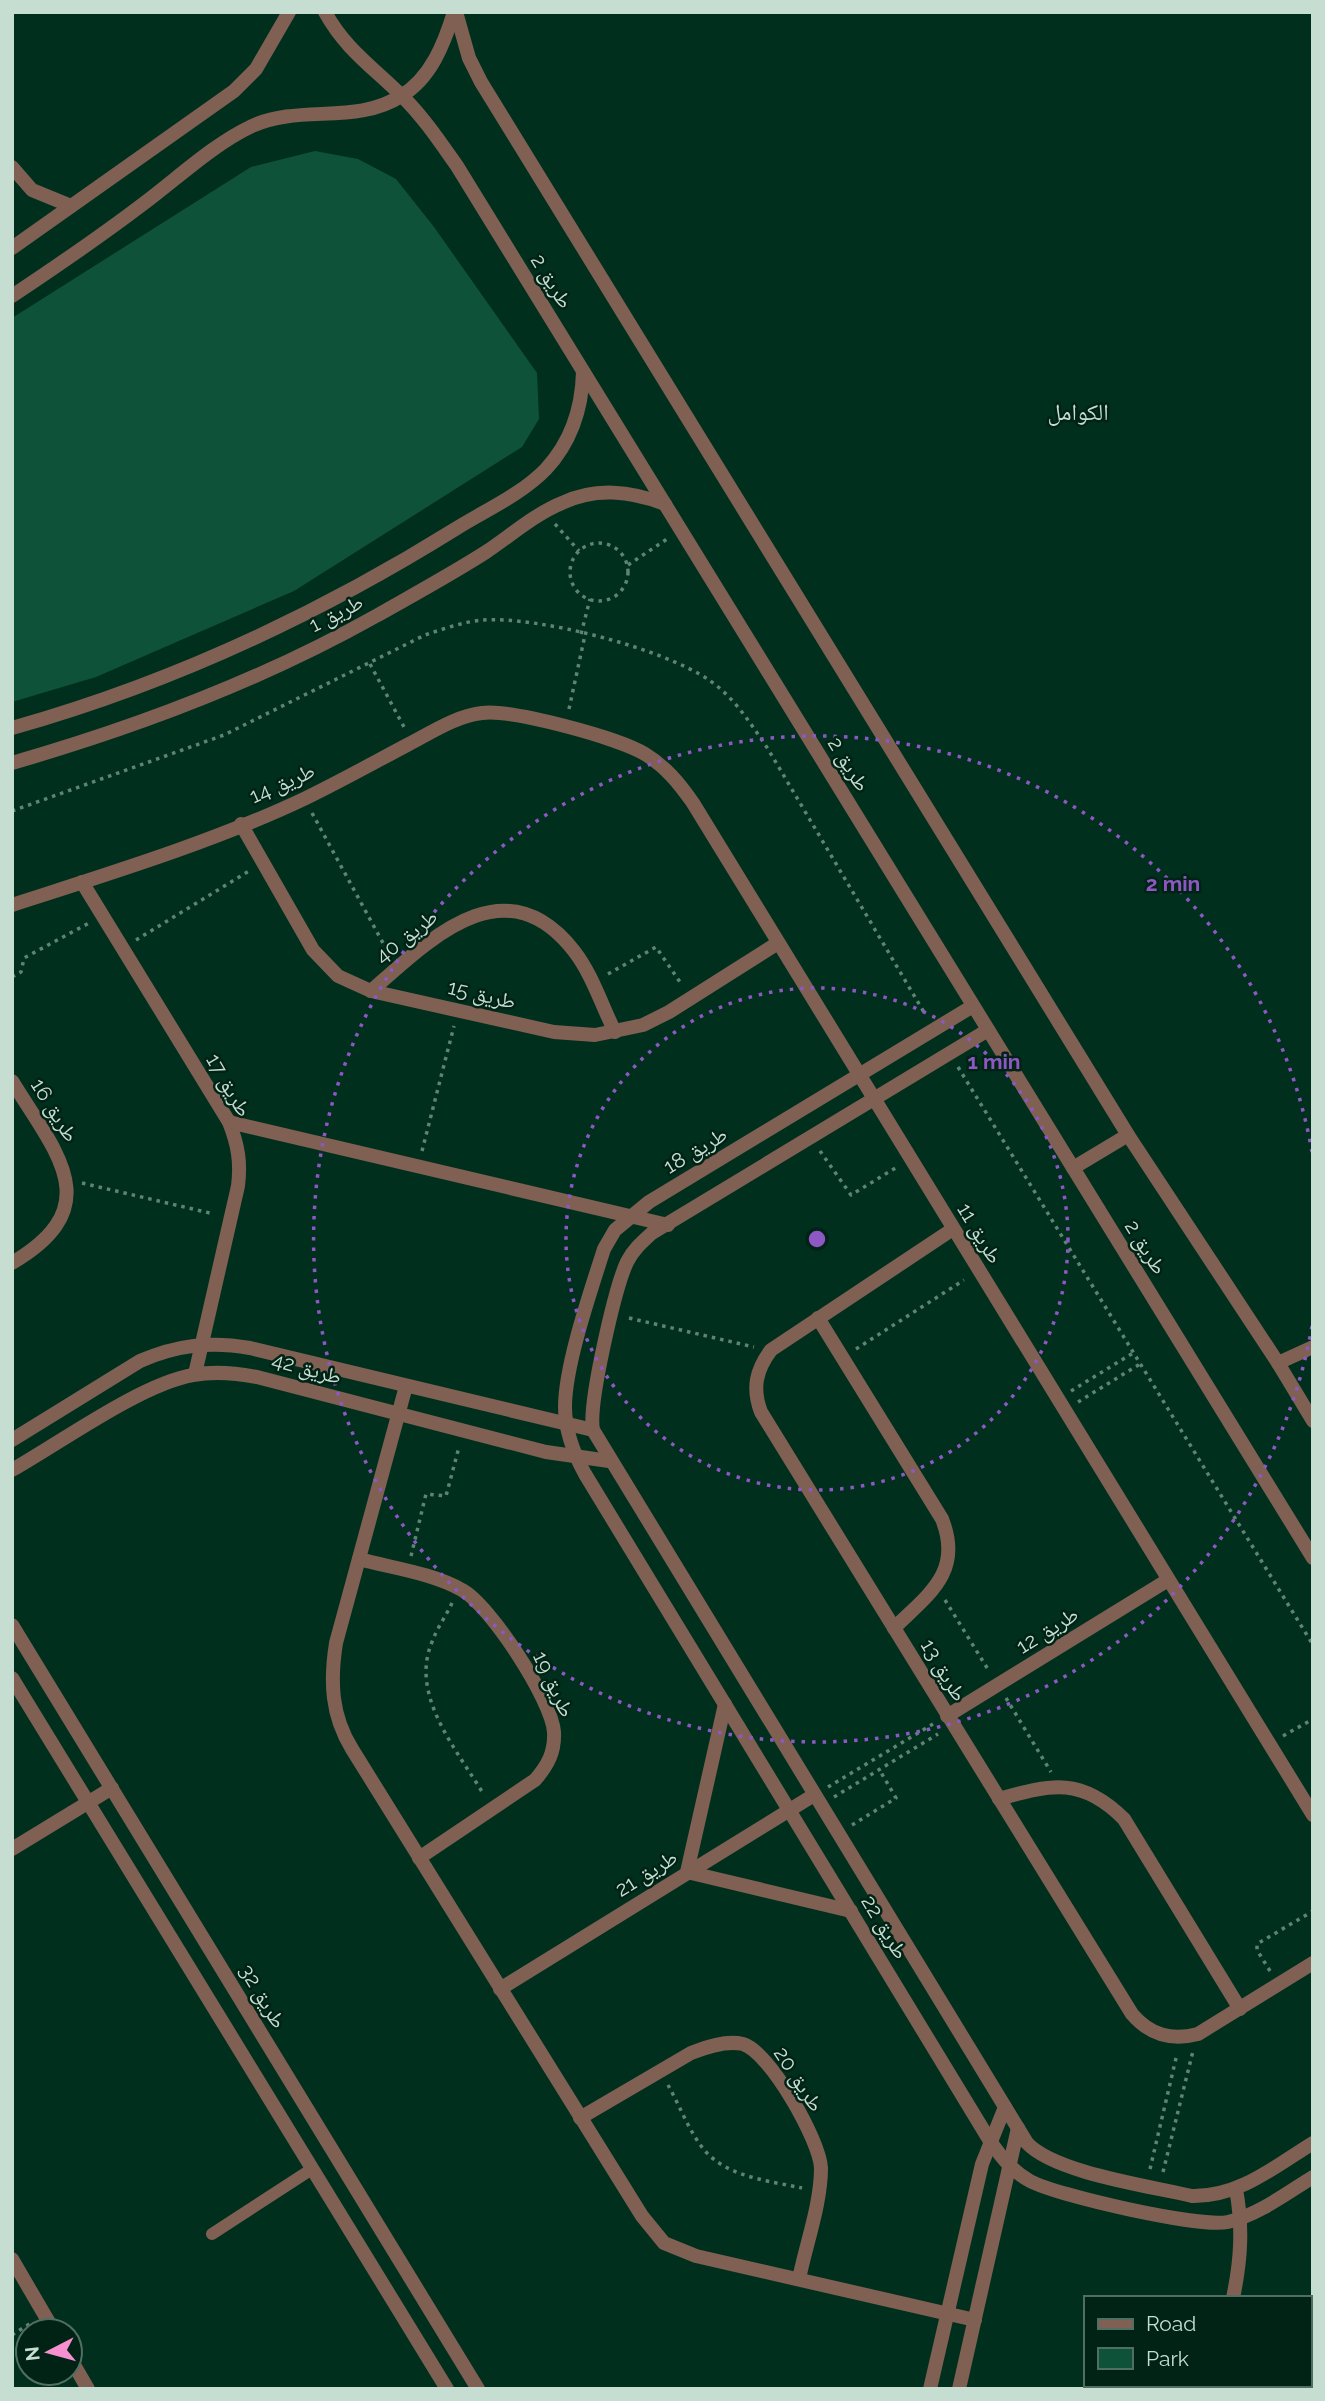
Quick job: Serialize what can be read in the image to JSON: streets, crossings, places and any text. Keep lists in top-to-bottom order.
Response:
{
  "streets": {
    "street": [
      "طريق 2",
      "طريق 1",
      "طريق 14",
      "طريق 40",
      "طريق 15",
      "طريق 17",
      "طريق 16",
      "طريق 18",
      "طريق 11",
      "طريق 42",
      "طريق 12",
      "طريق 13",
      "طريق 19",
      "طريق 21",
      "طريق 22",
      "طريق 32",
      "طريق 20"
    ]
  },
  "crossings": [
    ["طريق 2", "طريق 1"],
    ["طريق 2", "طريق 18"],
    ["طريق 14", "طريق 15"],
    ["طريق 14", "طريق 17"],
    ["طريق 14", "طريق 11"],
    ["طريق 40", "طريق 15"],
    ["طريق 15", "طريق 11"],
    ["طريق 17", "طريق 42"],
    ["طريق 18", "طريق 11"],
    ["طريق 18", "طريق 42"],
    ["طريق 18", "طريق 22"],
    ["طريق 11", "طريق 12"],
    ["طريق 42", "طريق 22"],
    ["طريق 12", "طريق 13"],
    ["طريق 21", "طريق 22"]
  ],
  "districts": ["الكوامل"],
  "legend": ["Road", "Park"],
  "north": "left",
  "rings": ["2 min", "1 min"]
}
